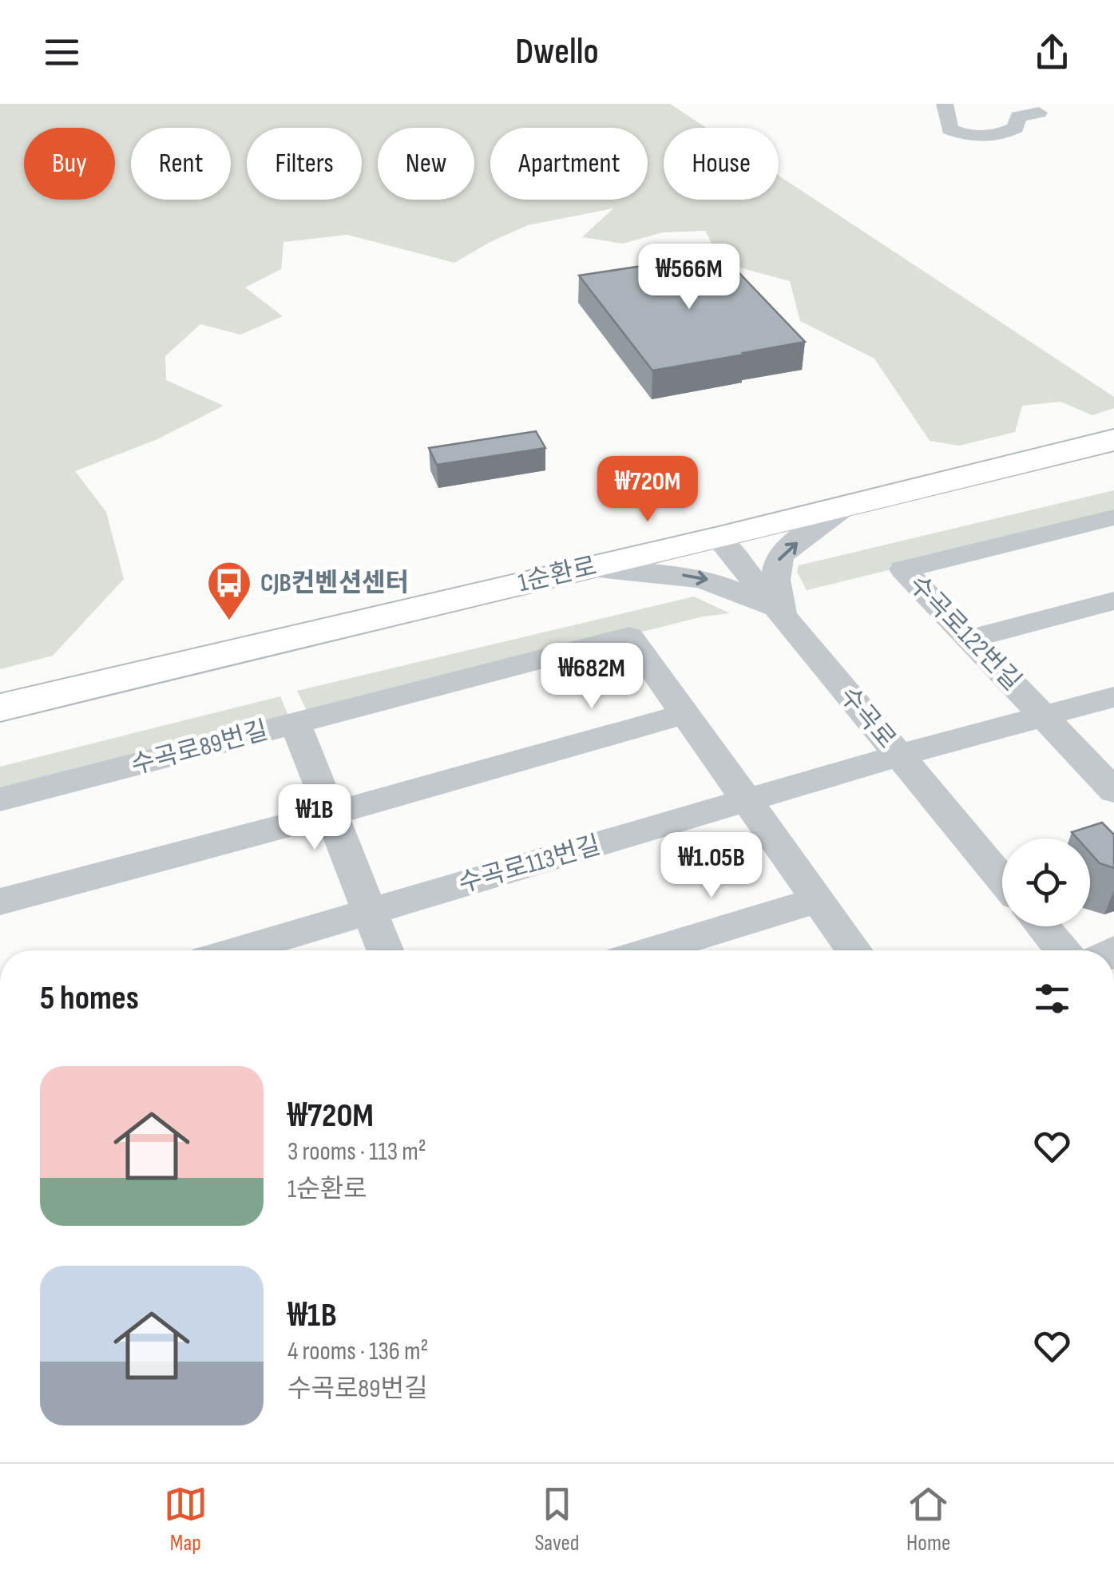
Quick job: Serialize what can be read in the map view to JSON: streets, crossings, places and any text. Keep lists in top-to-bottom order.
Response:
{
  "streets": {
    "main road": ["1순환로"],
    "street": [
      "수곡로122번길",
      "수곡로",
      "수곡로89번길",
      "수곡로113번길"
    ]
  },
  "crossings": [
    ["1순환로", "수곡로"],
    ["수곡로122번길", "수곡로113번길"],
    ["수곡로", "수곡로113번길"],
    ["수곡로89번길", "수곡로113번길"]
  ],
  "places": {
    "bus stop": ["CJB컨벤션센터"]
  },
  "page": {
    "header": "Dwello",
    "chip": [
      "Buy",
      "Rent",
      "Filters",
      "New",
      "Apartment",
      "House"
    ],
    "price": [
      "₩566M",
      "₩720M",
      "₩682M",
      "₩1B",
      "₩1.05B"
    ],
    "heading": "5 homes",
    "list": [
      {
        "name": "₩720M",
        "note": "3 rooms · 113 m² · 1순환로"
      },
      {
        "name": "₩1B",
        "note": "4 rooms · 136 m² · 수곡로89번길"
      }
    ],
    "tabs": ["Map", "Saved", "Home"]
  }
}
